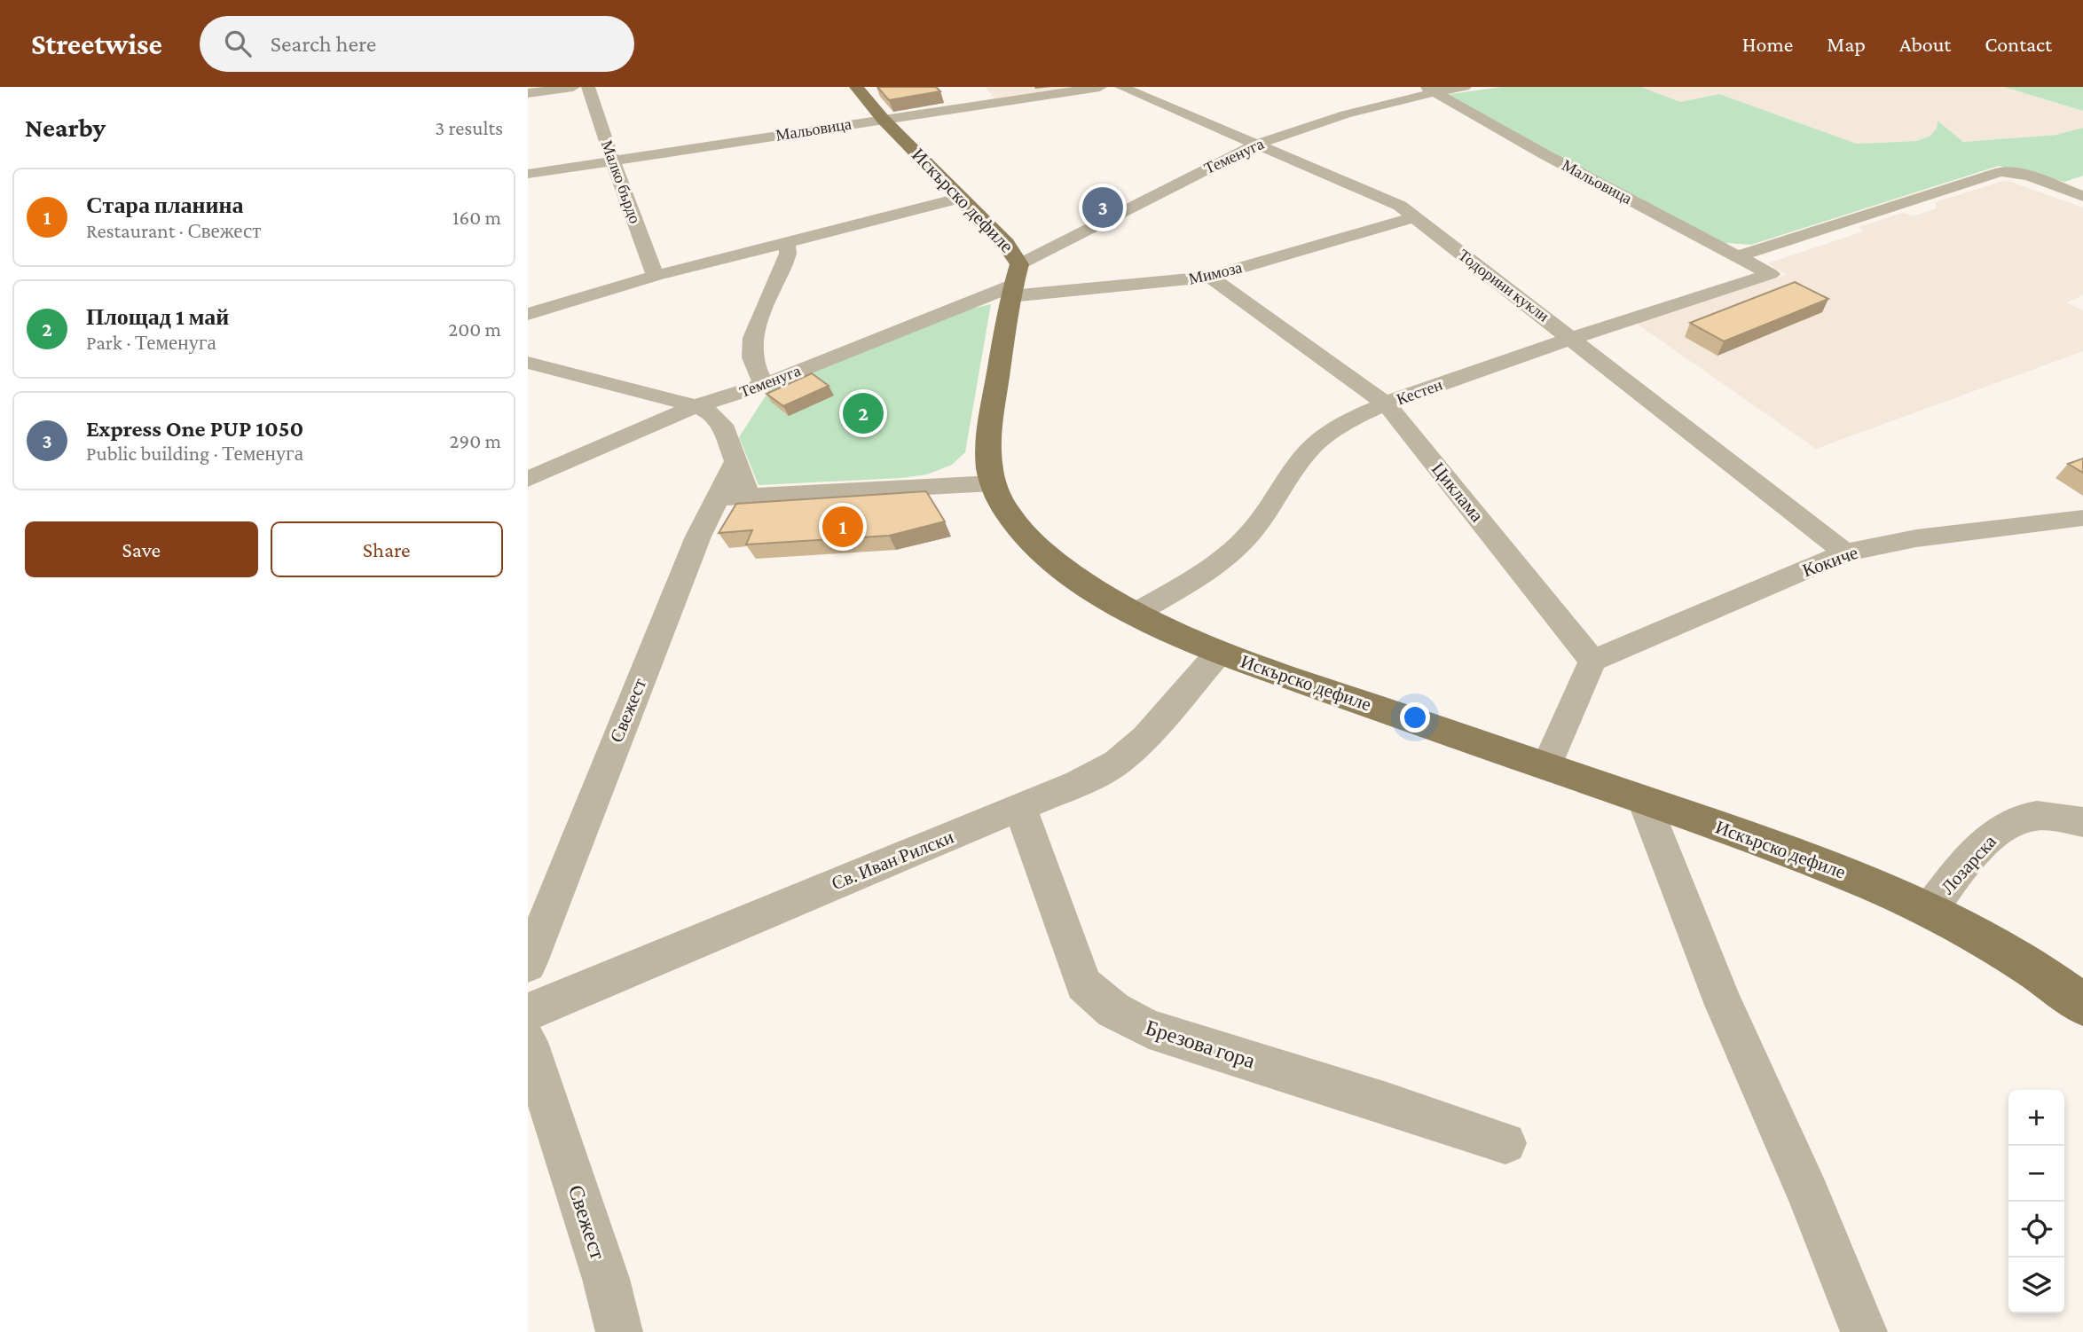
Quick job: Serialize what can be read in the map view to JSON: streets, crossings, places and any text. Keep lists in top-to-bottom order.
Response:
{
  "streets": {
    "main road": ["Искърско дефиле"],
    "street": [
      "Мальовица",
      "Теменуга",
      "Малко бърдо",
      "Мимоза",
      "Тодорини кукли",
      "Кестен",
      "Циклама",
      "Кокиче",
      "Свежест",
      "Св. Иван Рилски",
      "Лозарска",
      "Брезова гора"
    ]
  },
  "crossings": [
    ["Мальовица", "Теменуга"],
    ["Мальовица", "Малко бърдо"],
    ["Мальовица", "Искърско дефиле"],
    ["Мальовица", "Кестен"],
    ["Теменуга", "Искърско дефиле"],
    ["Теменуга", "Мимоза"],
    ["Теменуга", "Тодорини кукли"],
    ["Искърско дефиле", "Мимоза"],
    ["Искърско дефиле", "Кестен"],
    ["Искърско дефиле", "Св. Иван Рилски"],
    ["Искърско дефиле", "Лозарска"],
    ["Мимоза", "Тодорини кукли"],
    ["Мимоза", "Циклама"],
    ["Тодорини кукли", "Кестен"],
    ["Тодорини кукли", "Кокиче"],
    ["Кестен", "Циклама"],
    ["Циклама", "Кокиче"],
    ["Св. Иван Рилски", "Брезова гора"]
  ],
  "page": {
    "header": "Streetwise",
    "search": "Search here",
    "nav": [
      "Home",
      "Map",
      "About",
      "Contact"
    ],
    "heading": ["Nearby", "3 results"],
    "list": [
      {
        "mark": "1",
        "name": "Стара планина",
        "note": "Restaurant · Свежест",
        "value": "160 m"
      },
      {
        "mark": "2",
        "name": "Площад 1 май",
        "note": "Park · Теменуга",
        "value": "200 m"
      },
      {
        "mark": "3",
        "name": "Express One PUP 1050",
        "note": "Public building · Теменуга",
        "value": "290 m"
      }
    ],
    "pins": ["3", "2", "1"],
    "buttons": ["Save", "Share"],
    "map_buttons": ["+", "−"]
  }
}
